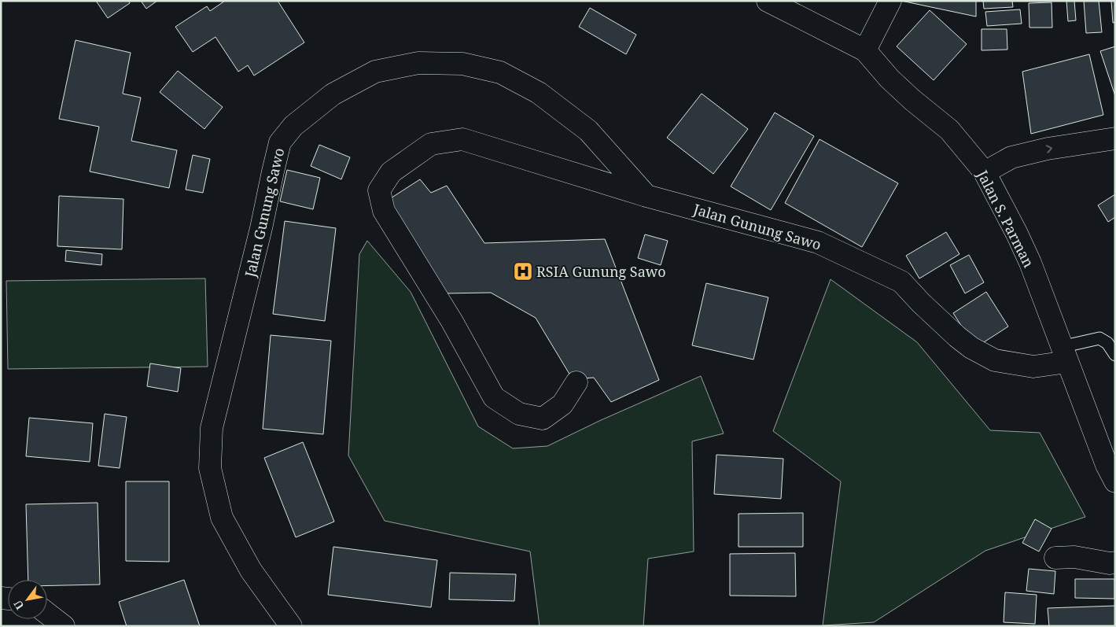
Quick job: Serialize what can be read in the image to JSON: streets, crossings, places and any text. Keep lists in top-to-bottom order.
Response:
{
  "streets": {
    "main road": ["Jalan Gunung Sawo", "Jalan S. Parman"]
  },
  "crossings": [
    ["Jalan Gunung Sawo", "Jalan S. Parman"]
  ],
  "places": {
    "hospital": ["RSIA Gunung Sawo"]
  },
  "north": "bottom left"
}
